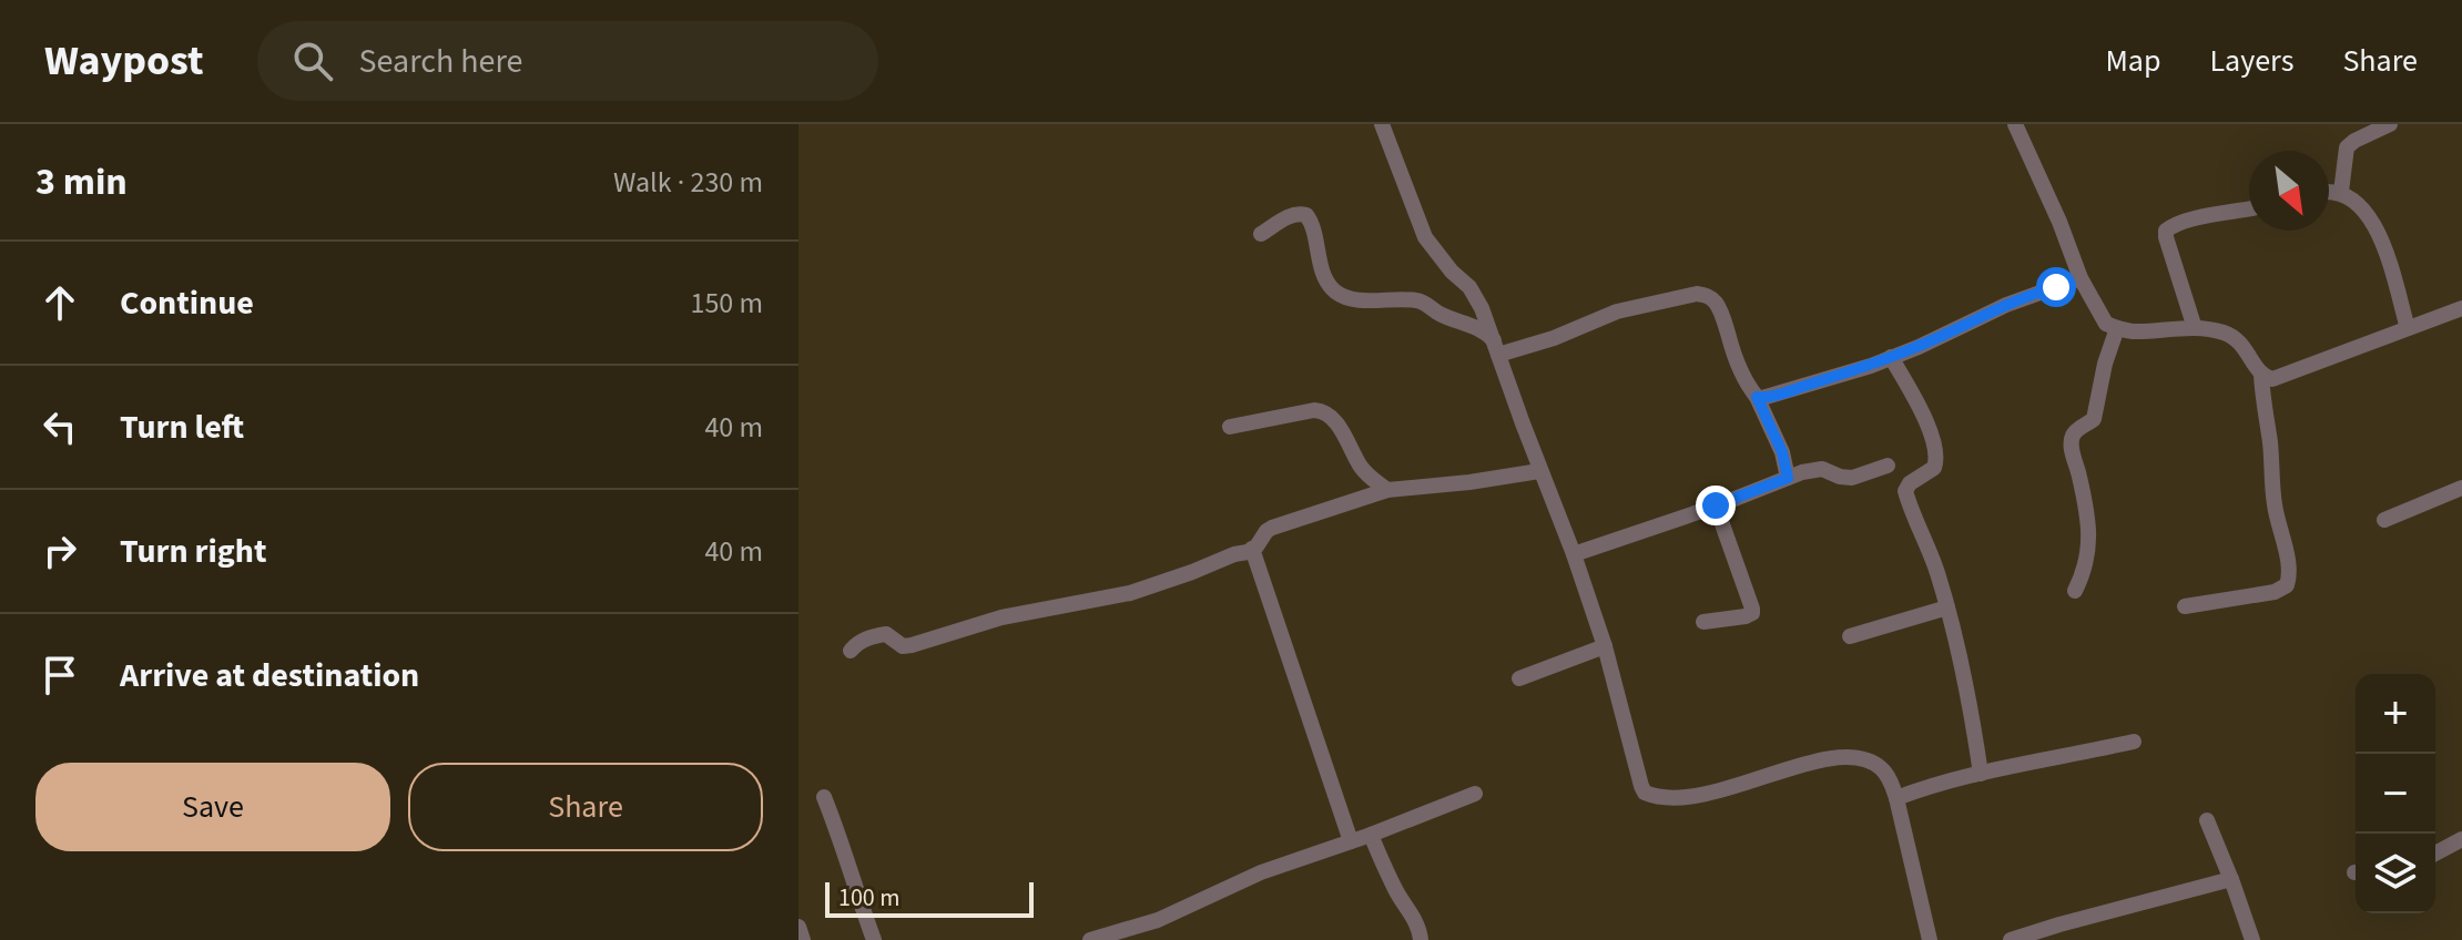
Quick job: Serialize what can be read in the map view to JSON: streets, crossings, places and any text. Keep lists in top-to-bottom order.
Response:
{
  "scale_bar": "100 m",
  "north": "bottom right",
  "page": {
    "header": "Waypost",
    "search": "Search here",
    "nav": ["Map", "Layers", "Share"],
    "heading": ["3 min", "Walk · 230 m"],
    "list": [
      ["Continue", "150 m"],
      ["Turn left", "40 m"],
      ["Turn right", "40 m"],
      "Arrive at destination"
    ],
    "map_buttons": ["+", "−"],
    "buttons": ["Save", "Share"],
    "scale": "100 m"
  }
}
